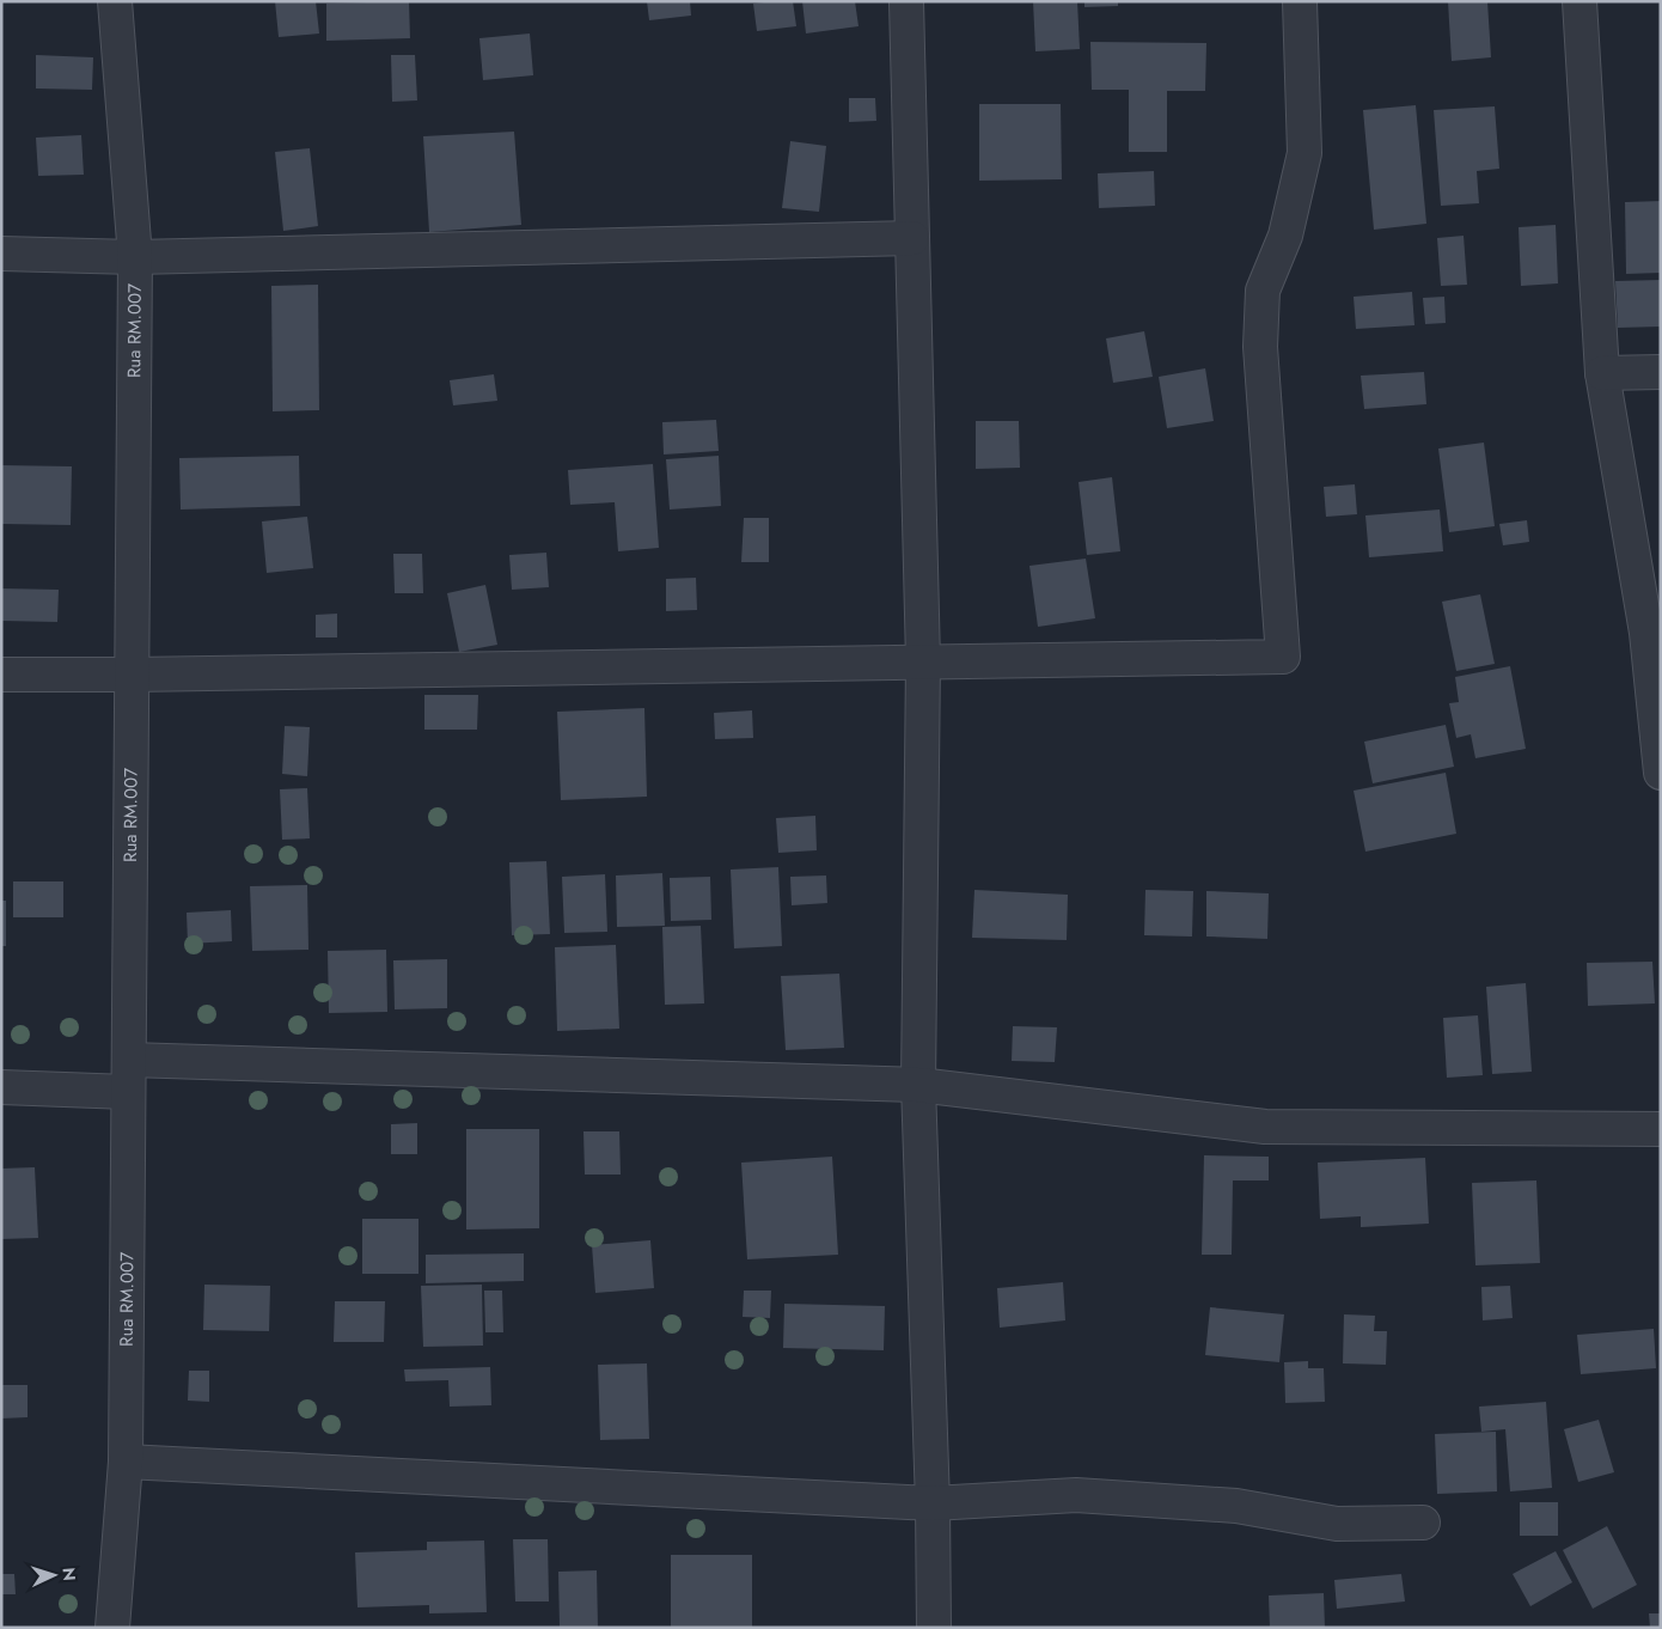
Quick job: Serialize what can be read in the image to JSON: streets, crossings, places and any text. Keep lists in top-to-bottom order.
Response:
{
  "streets": {
    "street": ["Rua RM.007"]
  },
  "north": "right"
}
